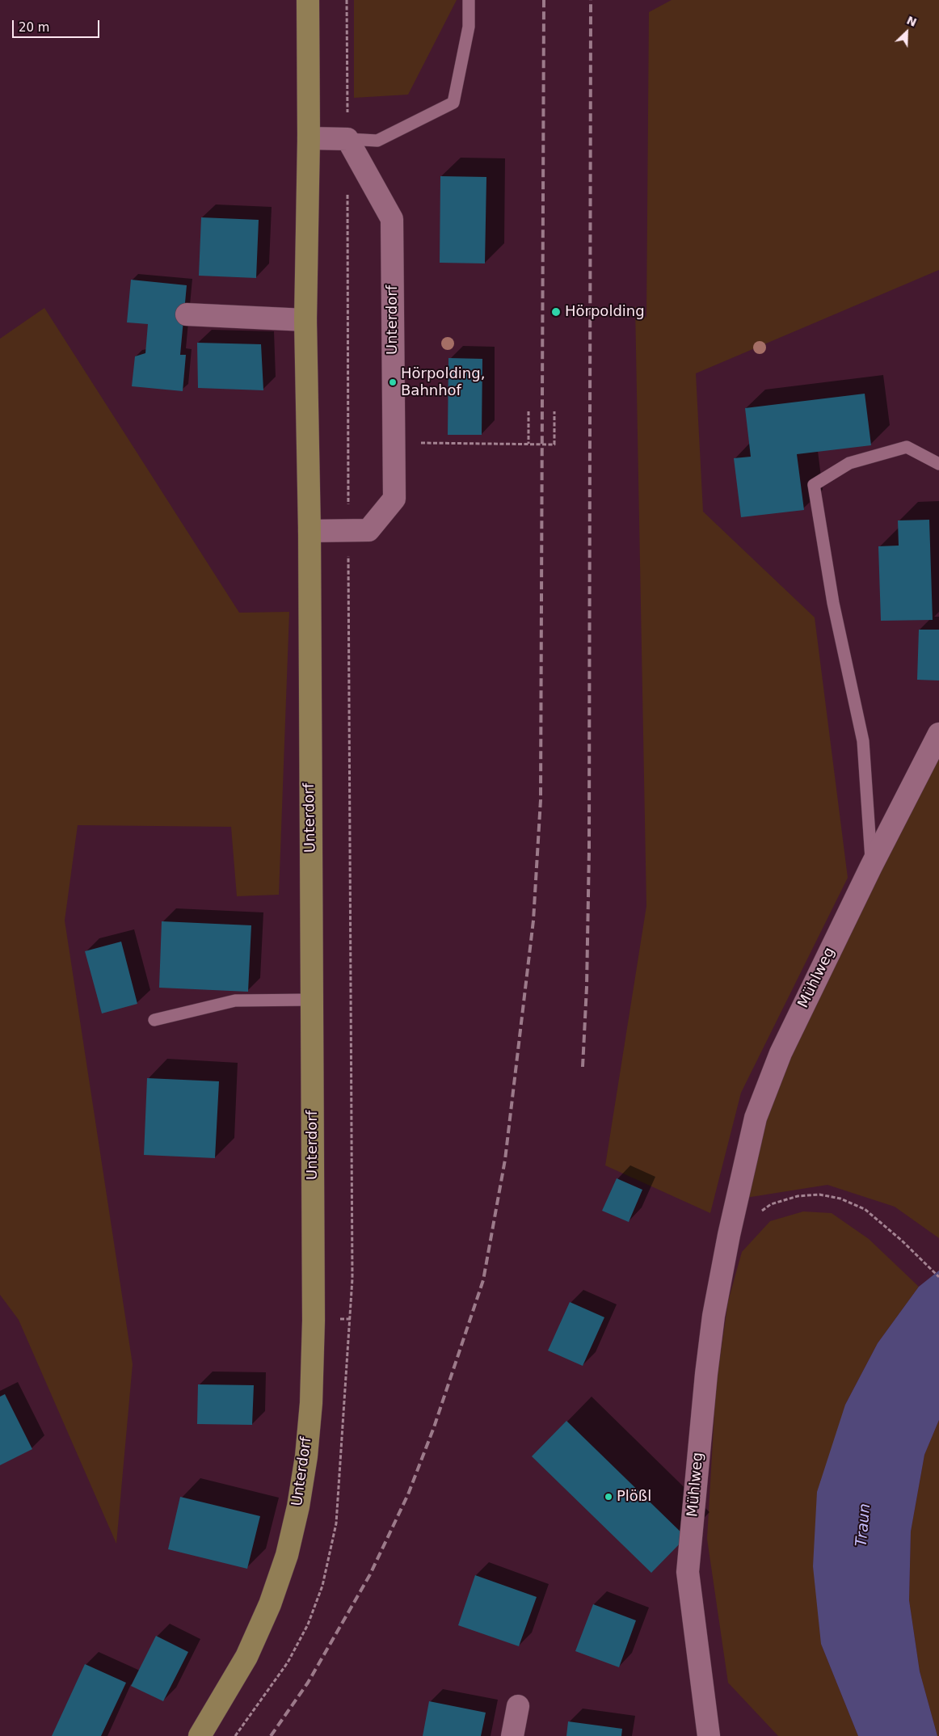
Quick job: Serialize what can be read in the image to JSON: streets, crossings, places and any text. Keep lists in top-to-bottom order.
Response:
{
  "streets": {
    "main road": ["Unterdorf"],
    "street": ["Mühlweg"]
  },
  "water": ["Traun"],
  "places": ["Hörpolding", "Hörpolding, Bahnhof", "Plößl"],
  "scale_bar": "20 m",
  "north": "top right"
}
